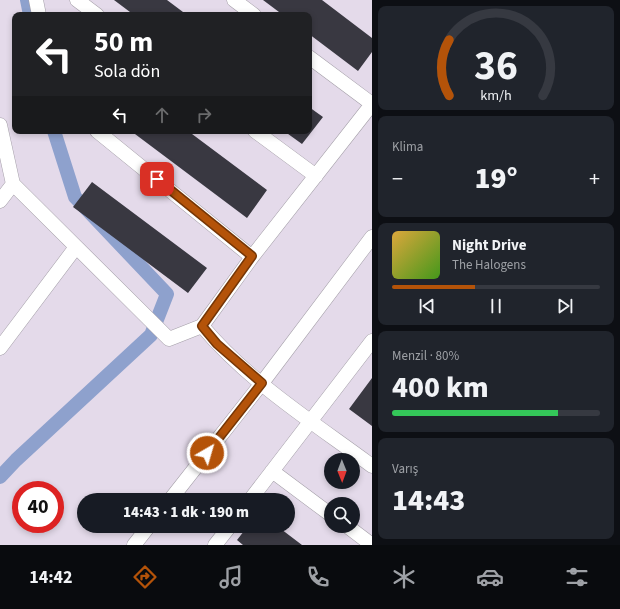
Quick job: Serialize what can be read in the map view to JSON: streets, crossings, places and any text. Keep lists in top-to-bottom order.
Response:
{
  "north": "bottom",
  "page": {
    "turn": ["50 m", "Sola dön"],
    "tile": [
      "Klima",
      ["Menzil · 80%", "400 km"],
      ["Varış", "14:43"]
    ],
    "heat": ["−", "19°", "+"],
    "song": ["Night Drive", "The Halogens"],
    "limit": "40",
    "trip": "14:43 · 1 dk · 190 m",
    "tabs": "14:42",
    "gauge": ["36", "km/h"]
  }
}
